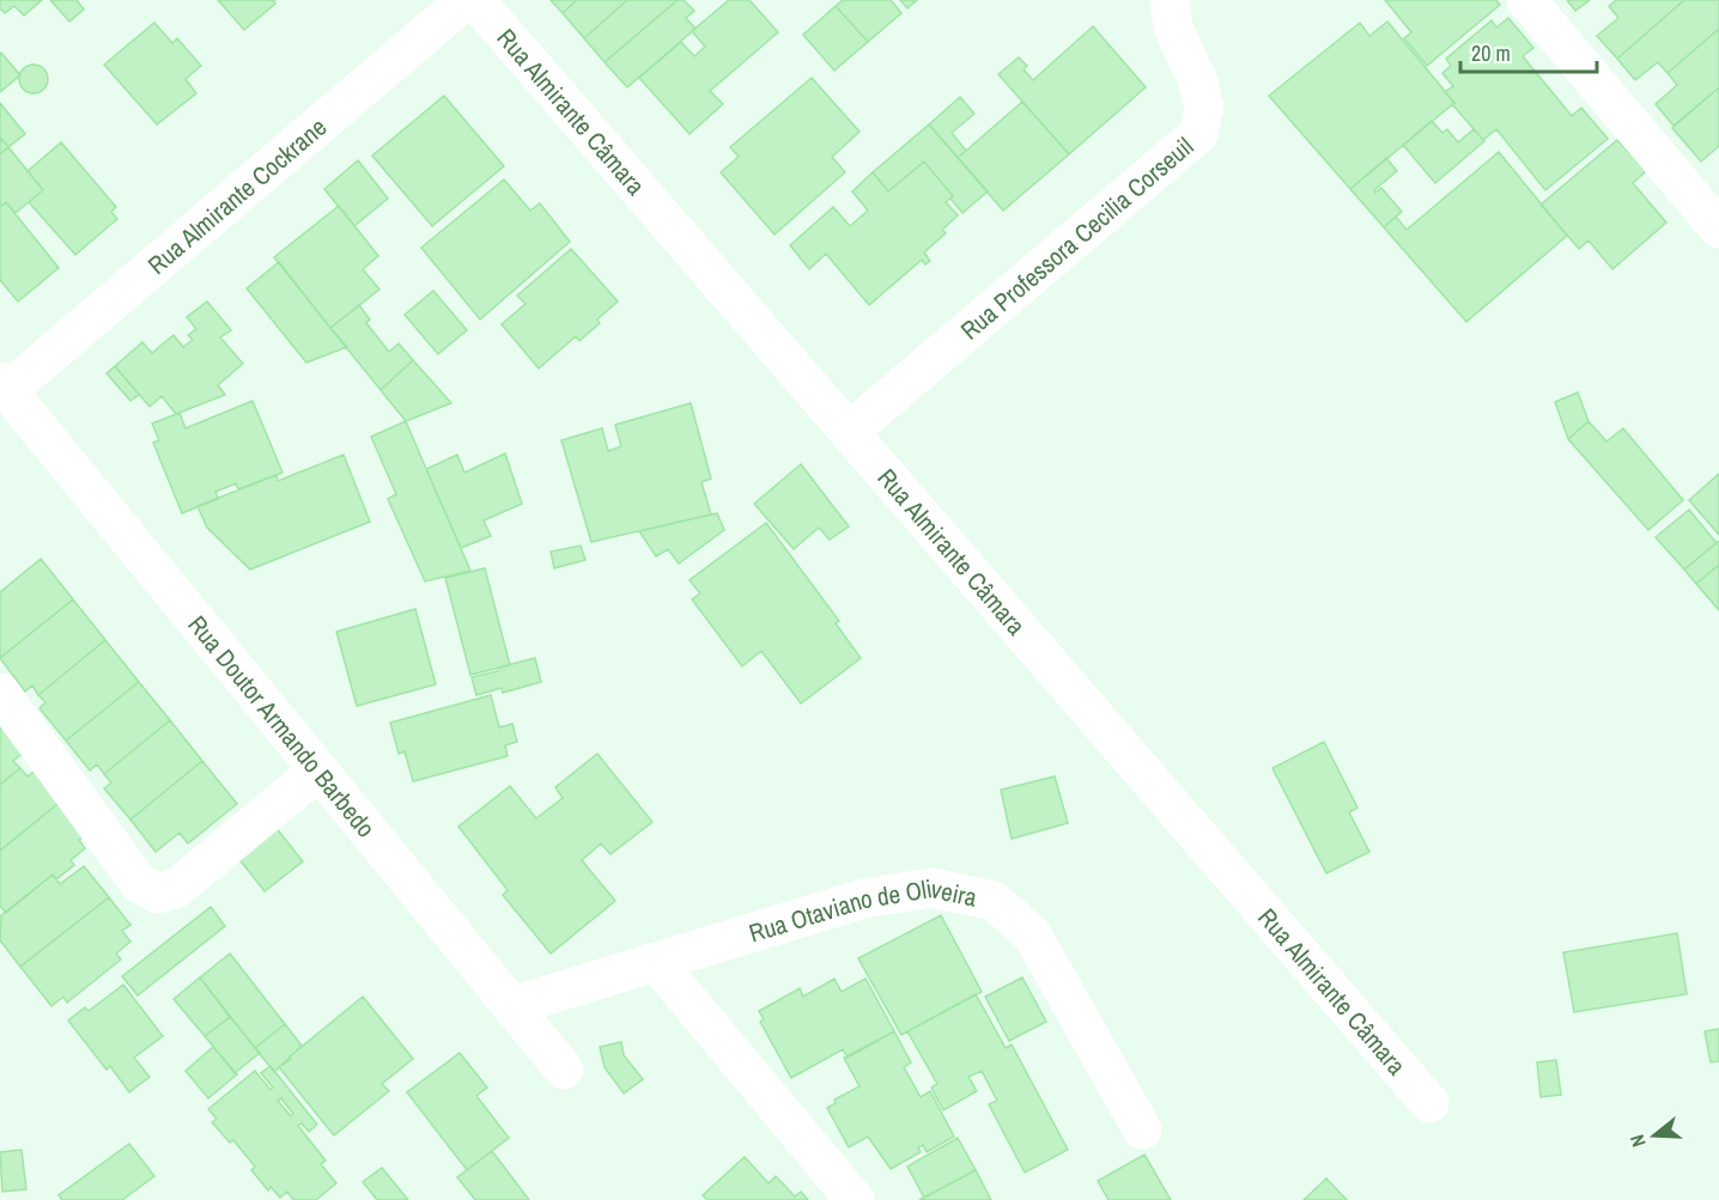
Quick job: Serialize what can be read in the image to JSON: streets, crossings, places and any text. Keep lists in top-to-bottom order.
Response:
{
  "streets": {
    "street": [
      "Rua Almirante Câmara",
      "Rua Almirante Cockrane",
      "Rua Professora Cecilia Corseuil",
      "Rua Doutor Armando Barbedo",
      "Rua Otaviano de Oliveira"
    ]
  },
  "crossings": [
    ["Rua Almirante Câmara", "Rua Professora Cecilia Corseuil"],
    ["Rua Almirante Cockrane", "Rua Doutor Armando Barbedo"],
    ["Rua Doutor Armando Barbedo", "Rua Otaviano de Oliveira"]
  ],
  "scale_bar": "20 m",
  "north": "left"
}
